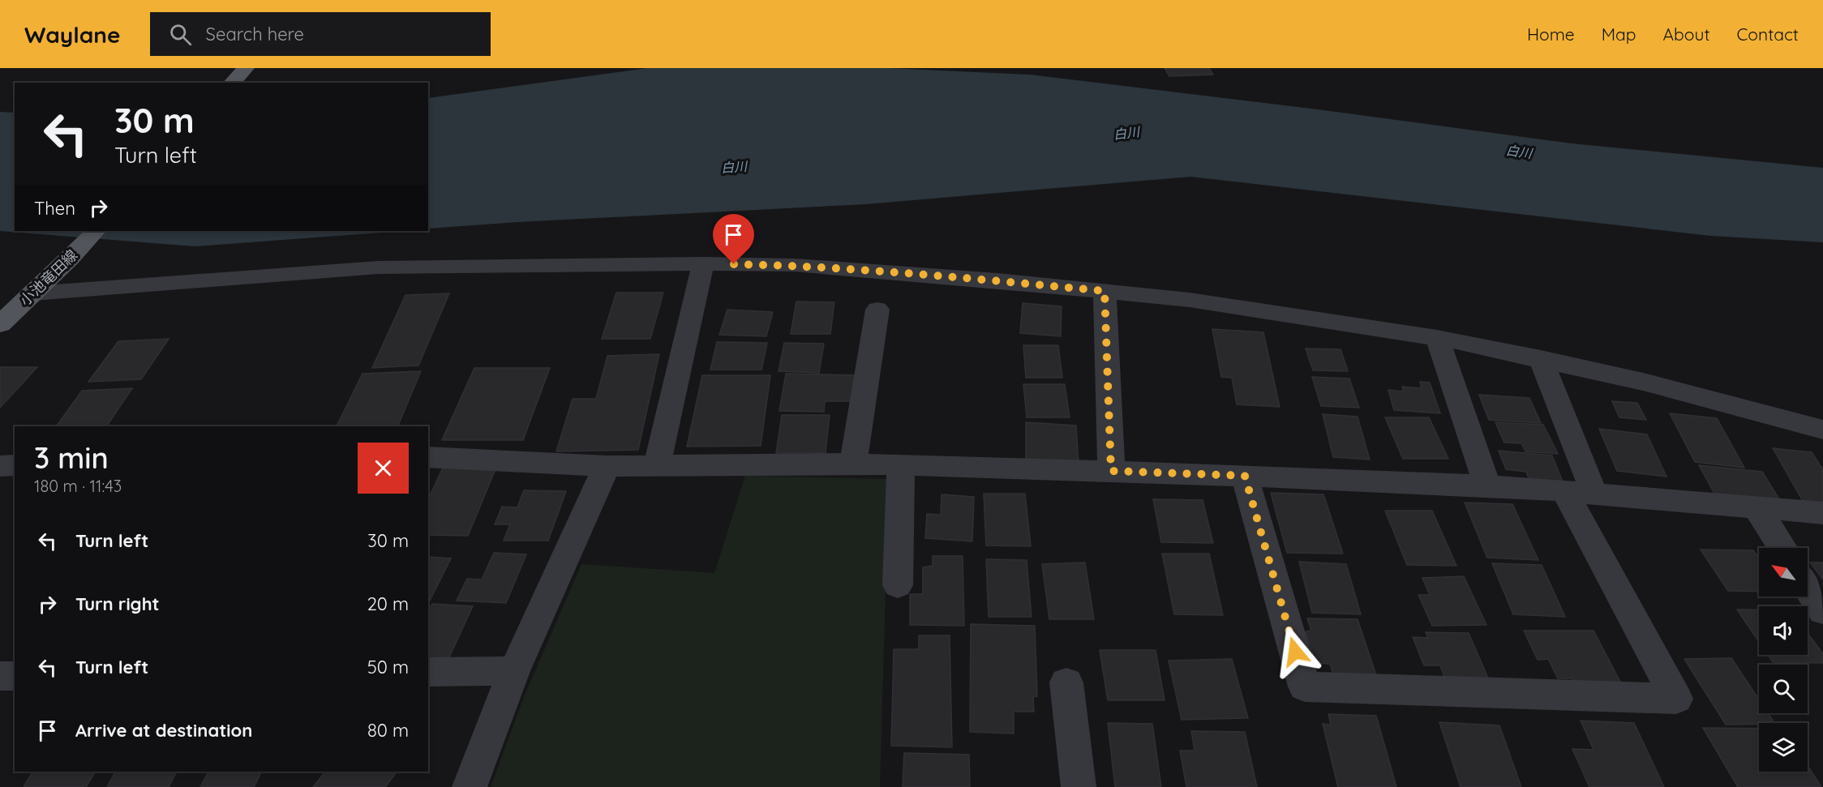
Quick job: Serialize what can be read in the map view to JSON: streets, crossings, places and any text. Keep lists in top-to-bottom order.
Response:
{
  "streets": {
    "main road": ["小池竜田線"]
  },
  "water": ["白川"],
  "north": "top left",
  "page": {
    "header": "Waylane",
    "search": "Search here",
    "nav": [
      "Home",
      "Map",
      "About",
      "Contact"
    ],
    "turn": ["30 m", "Turn left"],
    "then": "Then",
    "heading": ["3 min", "180 m · 11:43"],
    "list": [
      {
        "name": "Turn left",
        "value": "30 m"
      },
      {
        "name": "Turn right",
        "value": "20 m"
      },
      {
        "name": "Turn left",
        "value": "50 m"
      },
      {
        "name": "Arrive at destination",
        "value": "80 m"
      }
    ]
  }
}
